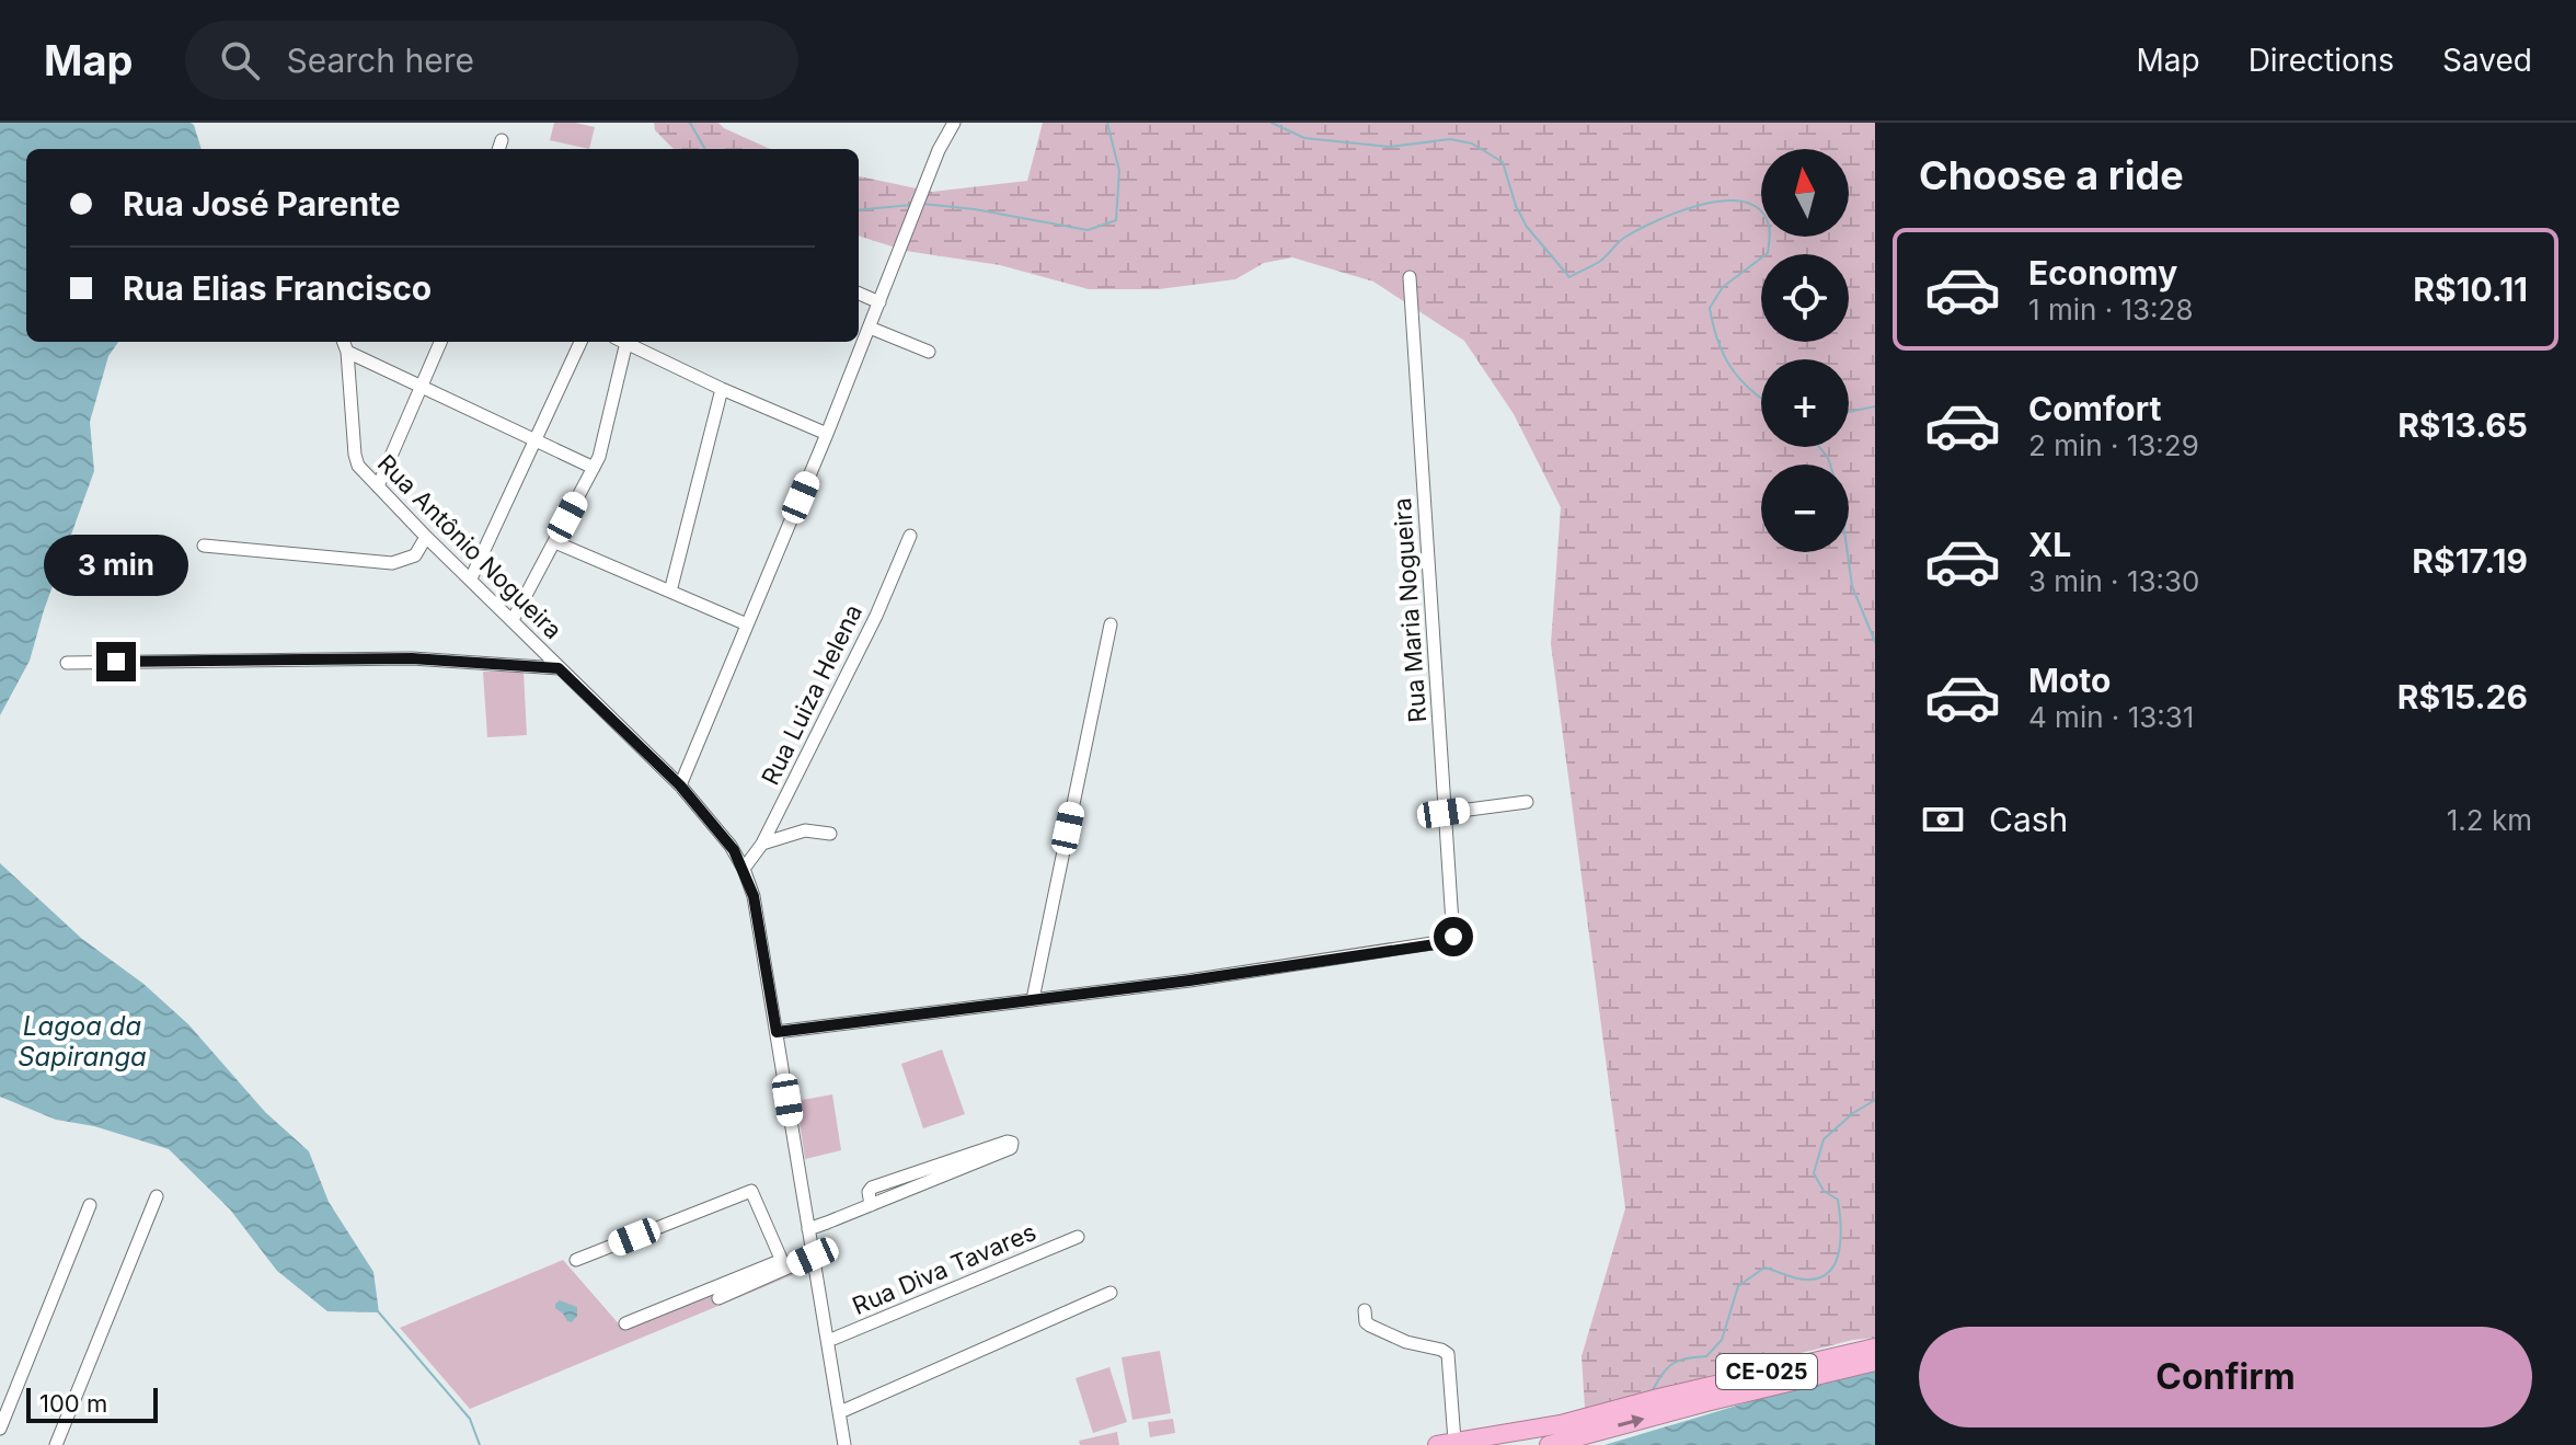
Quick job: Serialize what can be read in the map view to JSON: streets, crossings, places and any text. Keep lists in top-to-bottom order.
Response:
{
  "streets": {
    "highway": ["CE-025"],
    "street": [
      "Rua Antônio Nogueira",
      "Rua Maria Nogueira",
      "Rua Luiza Helena",
      "Rua Diva Tavares"
    ]
  },
  "crossings": [
    ["Rua Antônio Nogueira", "Rua Luiza Helena"],
    ["Rua Antônio Nogueira", "Rua Diva Tavares"]
  ],
  "water": ["Lagoa da Sapiranga"],
  "scale_bar": "100 m",
  "north": "top",
  "page": {
    "header": "Map",
    "search": "Search here",
    "nav": ["Map", "Directions", "Saved"],
    "heading": "Choose a ride",
    "map_buttons": ["+", "−"],
    "banner": ["Rua José Parente", "Rua Elias Francisco"],
    "list": [
      {
        "name": "Economy",
        "note": "1 min · 13:28",
        "value": "R$10.11"
      },
      {
        "name": "Comfort",
        "note": "2 min · 13:29",
        "value": "R$13.65"
      },
      {
        "name": "XL",
        "note": "3 min · 13:30",
        "value": "R$17.19"
      },
      {
        "name": "Moto",
        "note": "4 min · 13:31",
        "value": "R$15.26"
      }
    ],
    "bubble": "3 min",
    "pay": ["Cash", "1.2 km"],
    "buttons": "Confirm",
    "scale": "100 m"
  }
}
